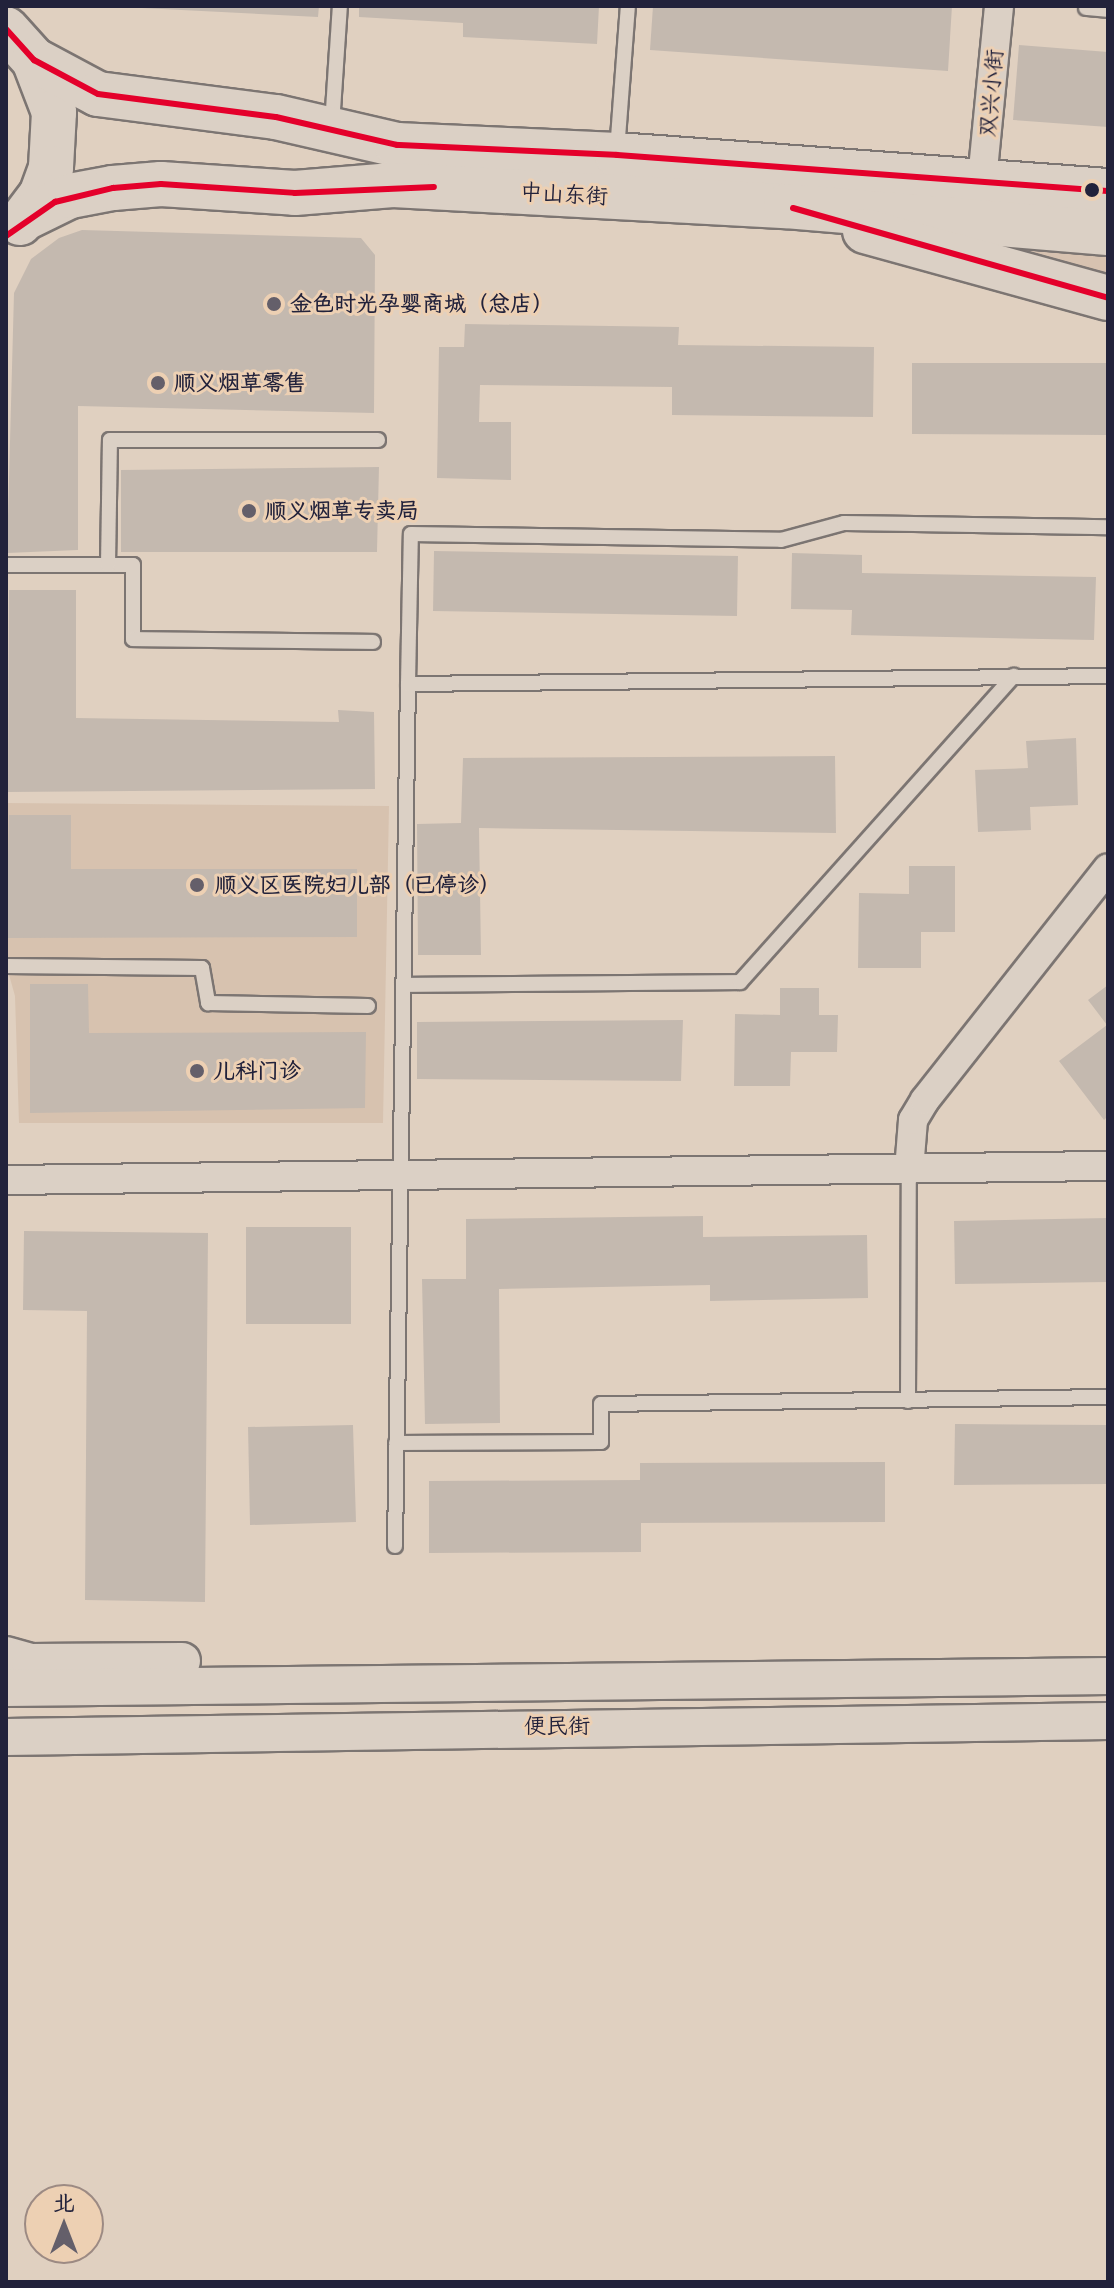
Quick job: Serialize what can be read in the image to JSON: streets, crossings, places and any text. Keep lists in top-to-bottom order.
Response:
{
  "streets": {
    "main road": ["中山东街"],
    "street": ["双兴小街", "便民街"]
  },
  "crossings": [
    ["双兴小街", "中山东街"]
  ],
  "places": [
    "金色时光孕婴商城（总店）",
    "顺义烟草零售",
    "顺义烟草专卖局",
    "顺义区医院妇儿部（已停诊）",
    "儿科门诊"
  ],
  "north": "top"
}
